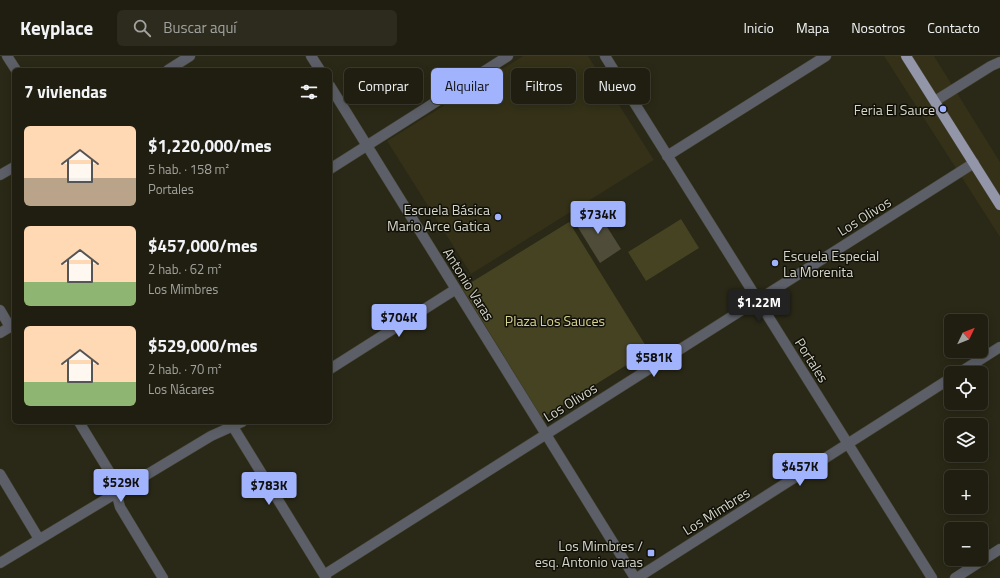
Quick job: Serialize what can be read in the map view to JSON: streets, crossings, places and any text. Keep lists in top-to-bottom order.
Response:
{
  "streets": {
    "street": [
      "Los Olivos",
      "Antonio Varas",
      "Portales",
      "Los Mimbres"
    ]
  },
  "crossings": [
    ["Los Olivos", "Antonio Varas"],
    ["Los Olivos", "Portales"],
    ["Antonio Varas", "Los Mimbres"],
    ["Portales", "Los Mimbres"]
  ],
  "parks": ["Plaza Los Sauces"],
  "places": {
    "other": ["Feria El Sauce", "Escuela Básica Mario Arce Gatica", "Escuela Especial La Morenita"],
    "transit": ["Los Mimbres / esq. Antonio varas"]
  },
  "north": "top right",
  "page": {
    "header": "Keyplace",
    "search": "Buscar aquí",
    "nav": [
      "Inicio",
      "Mapa",
      "Nosotros",
      "Contacto"
    ],
    "chip": [
      "Comprar",
      "Alquilar",
      "Filtros",
      "Nuevo"
    ],
    "heading": "7 viviendas",
    "list": [
      {
        "name": "$1,220,000/mes",
        "note": "5 hab. · 158 m² · Portales"
      },
      {
        "name": "$457,000/mes",
        "note": "2 hab. · 62 m² · Los Mimbres"
      },
      {
        "name": "$529,000/mes",
        "note": "2 hab. · 70 m² · Los Nácares"
      }
    ],
    "price": [
      "$734K",
      "$1.22M",
      "$704K",
      "$581K",
      "$457K",
      "$529K",
      "$783K"
    ],
    "map_buttons": ["+", "−"]
  }
}
